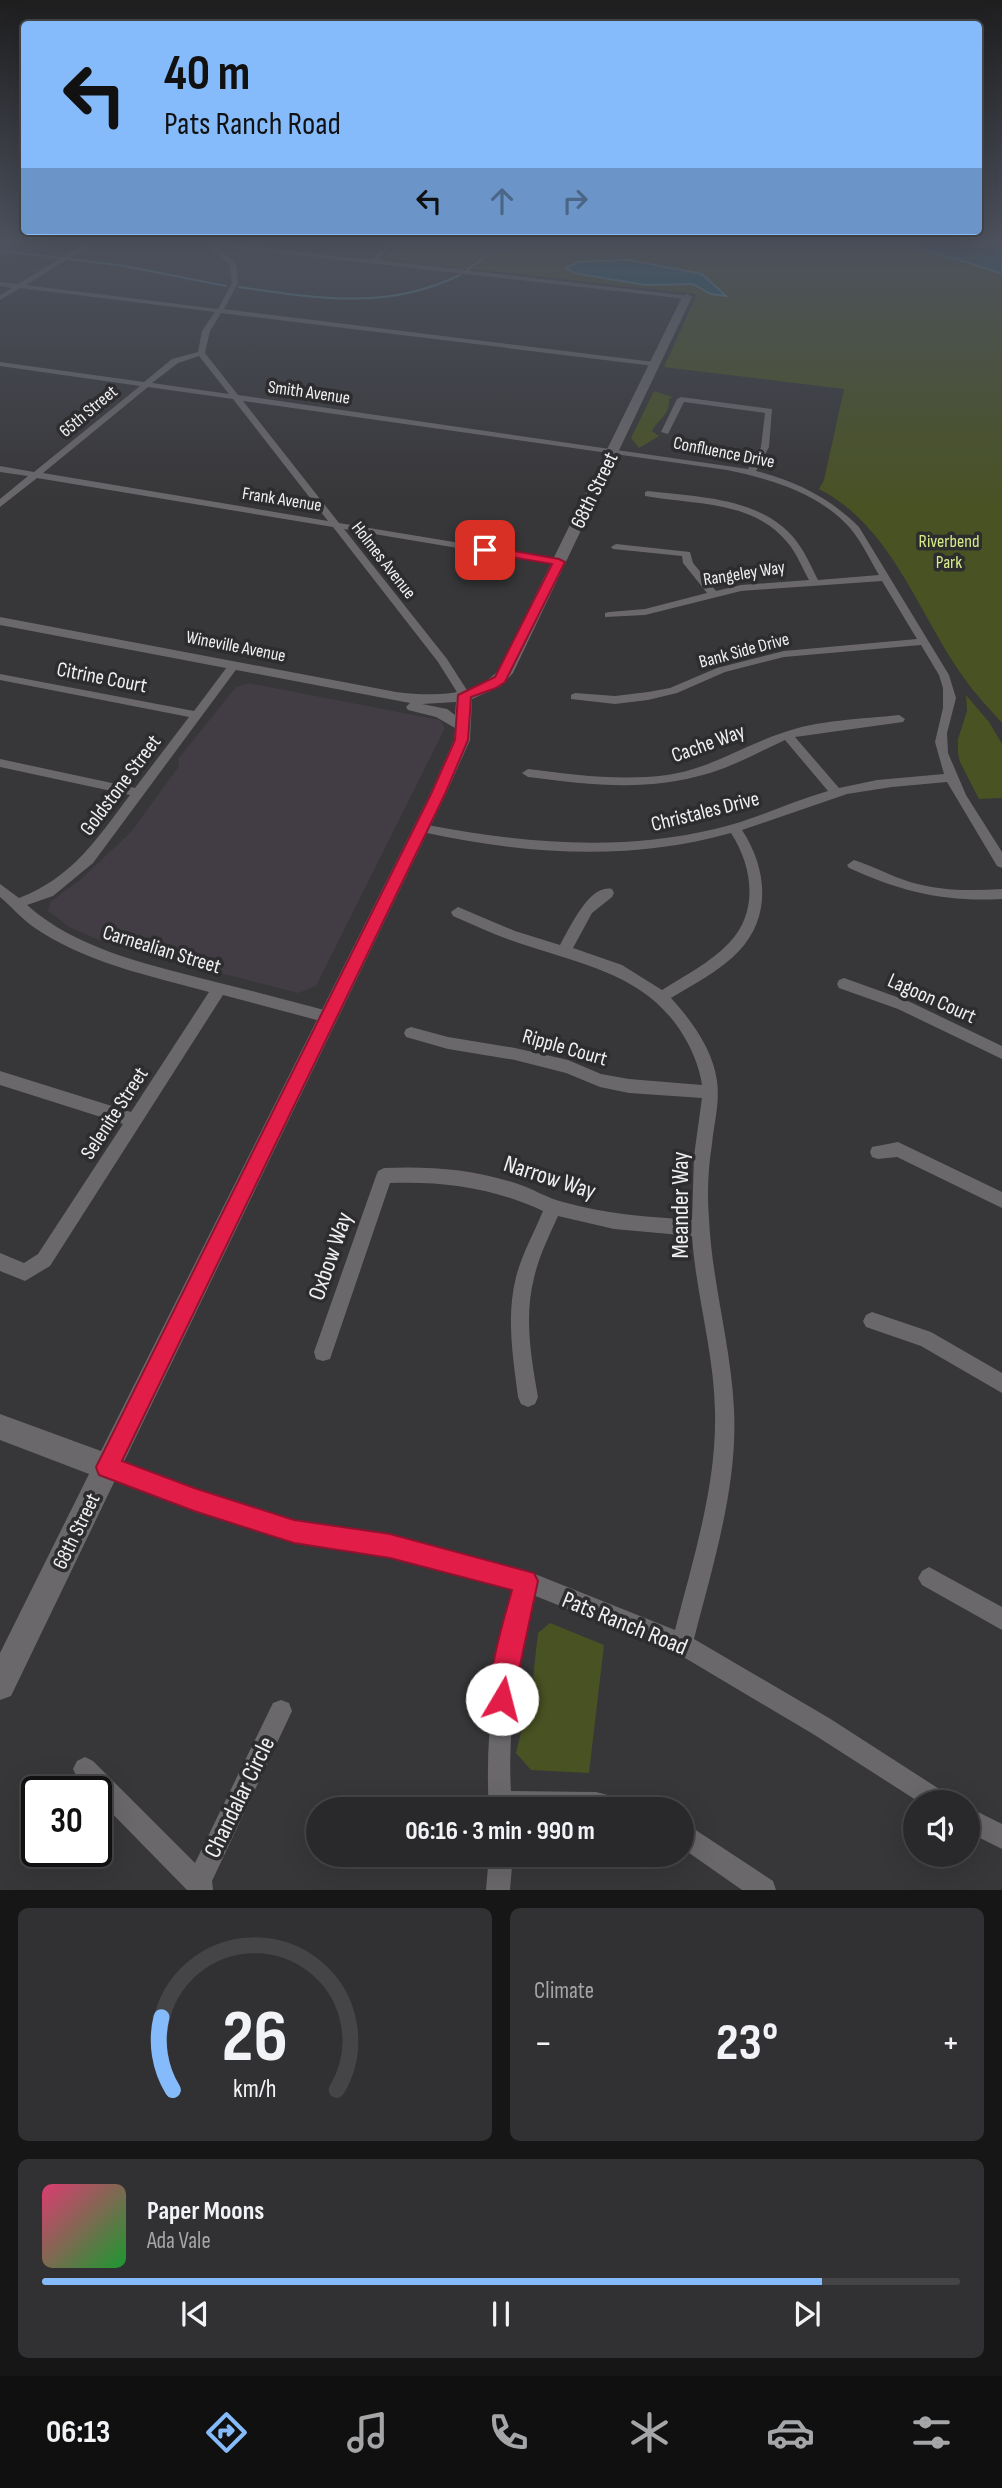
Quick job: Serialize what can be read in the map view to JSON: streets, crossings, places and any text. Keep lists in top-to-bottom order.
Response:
{
  "streets": {
    "street": [
      "Smith Avenue",
      "65th Street",
      "Confluence Drive",
      "68th Street",
      "Frank Avenue",
      "Holmes Avenue",
      "Rangeley Way",
      "Wineville Avenue",
      "Bank Side Drive",
      "Citrine Court",
      "Cache Way",
      "Goldstone Street",
      "Christales Drive",
      "Carnealian Street",
      "Lagoon Court",
      "Ripple Court",
      "Selenite Street",
      "Narrow Way",
      "Meander Way",
      "Oxbow Way",
      "Pats Ranch Road",
      "Chandalar Circle"
    ]
  },
  "crossings": [
    ["Smith Avenue", "65th Street"],
    ["Smith Avenue", "Confluence Drive"],
    ["Smith Avenue", "68th Street"],
    ["Smith Avenue", "Holmes Avenue"],
    ["65th Street", "Frank Avenue"],
    ["65th Street", "Holmes Avenue"],
    ["Confluence Drive", "68th Street"],
    ["Confluence Drive", "Rangeley Way"],
    ["Confluence Drive", "Bank Side Drive"],
    ["Confluence Drive", "Christales Drive"],
    ["68th Street", "Frank Avenue"],
    ["68th Street", "Holmes Avenue"],
    ["68th Street", "Wineville Avenue"],
    ["68th Street", "Christales Drive"],
    ["68th Street", "Carnealian Street"],
    ["68th Street", "Pats Ranch Road"],
    ["Frank Avenue", "Holmes Avenue"],
    ["Holmes Avenue", "Wineville Avenue"],
    ["Wineville Avenue", "Goldstone Street"],
    ["Citrine Court", "Goldstone Street"],
    ["Goldstone Street", "Carnealian Street"],
    ["Carnealian Street", "Selenite Street"],
    ["Ripple Court", "Meander Way"],
    ["Narrow Way", "Meander Way"],
    ["Narrow Way", "Oxbow Way"],
    ["Meander Way", "Pats Ranch Road"]
  ],
  "parks": ["Riverbend Park"],
  "page": {
    "turn": ["40 m", "Pats Ranch Road"],
    "limit": "30",
    "trip": "06:16 · 3 min · 990 m",
    "tile": "Climate",
    "heat": ["−", "23°", "+"],
    "song": ["Paper Moons", "Ada Vale"],
    "tabs": "06:13",
    "gauge": ["26", "km/h"]
  }
}
